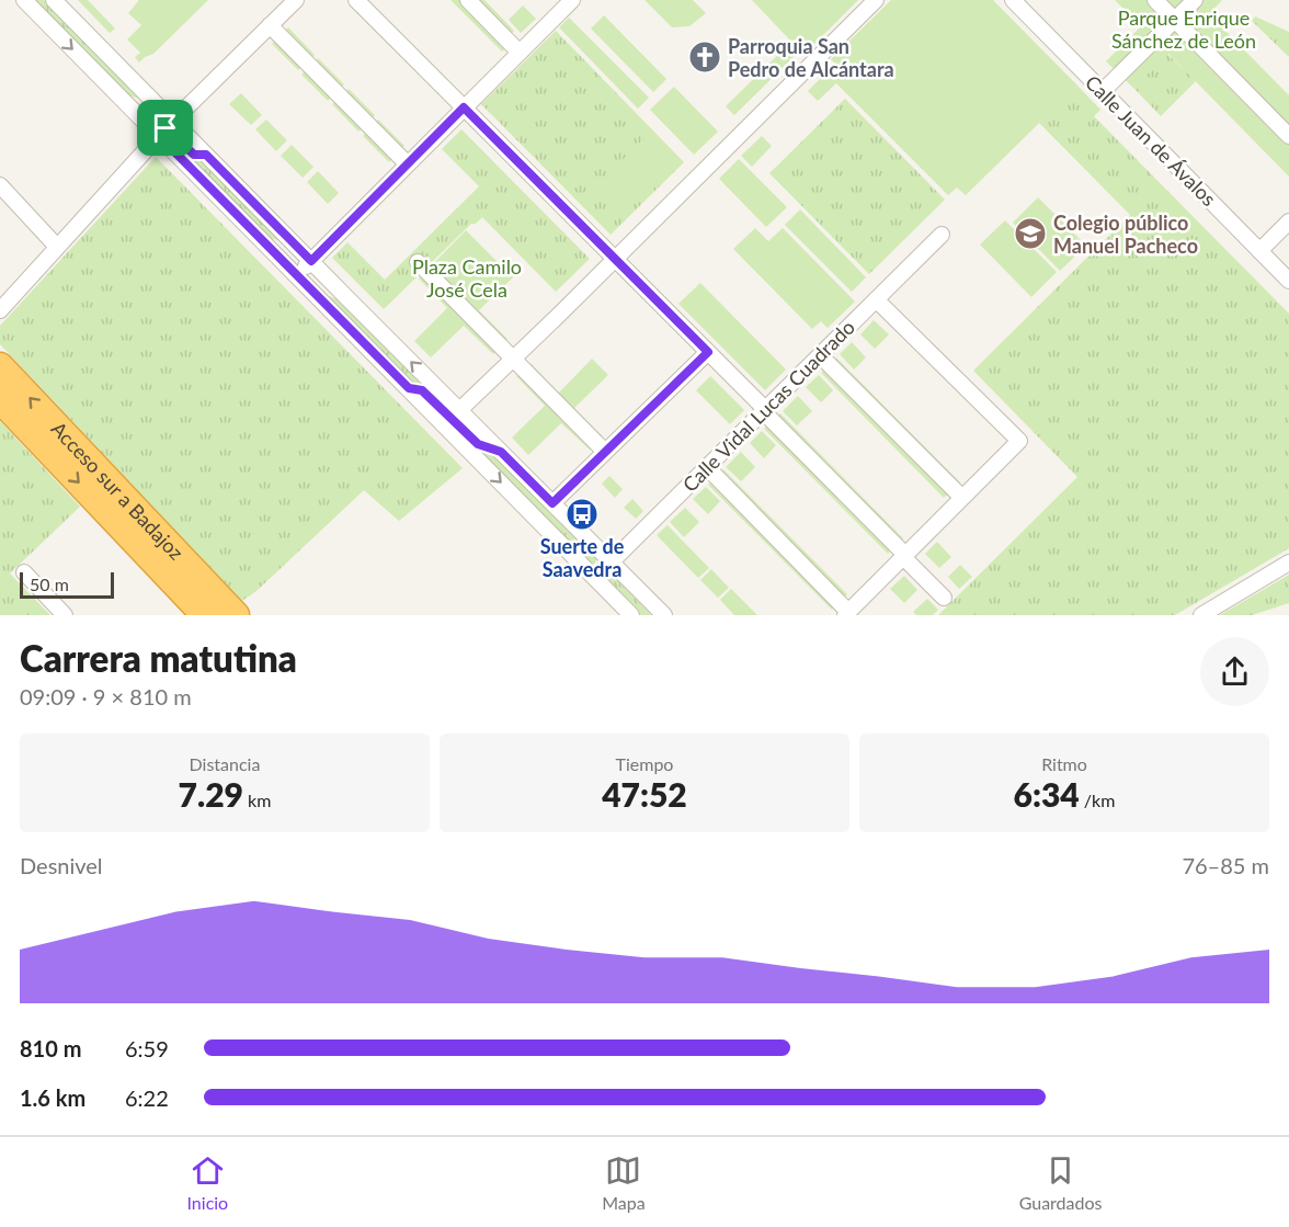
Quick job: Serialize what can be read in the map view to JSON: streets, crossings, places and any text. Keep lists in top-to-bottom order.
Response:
{
  "streets": {
    "highway": ["Acceso sur a Badajoz"],
    "street": ["Calle Juan de Ávalos", "Calle Vidal Lucas Cuadrado"]
  },
  "parks": ["Parque Enrique Sánchez de León", "Plaza Camilo José Cela"],
  "places": {
    "church": ["Parroquia San Pedro de Alcántara"],
    "school or university": ["Colegio público Manuel Pacheco"],
    "bus stop": ["Suerte de Saavedra"]
  },
  "scale_bar": "50 m",
  "page": {
    "scale": "50 m",
    "heading": ["Carrera matutina", "09:09 · 9 × 810 m"],
    "stats": [
      ["Distancia", "7.29 km"],
      ["Tiempo", "47:52"],
      ["Ritmo", "6:34 /km"]
    ],
    "chart": ["Desnivel", "76–85 m"],
    "list": [
      {
        "name": "810 m",
        "note": "6:59"
      },
      {
        "name": "1.6 km",
        "note": "6:22"
      }
    ],
    "tabs": ["Inicio", "Mapa", "Guardados"]
  }
}
